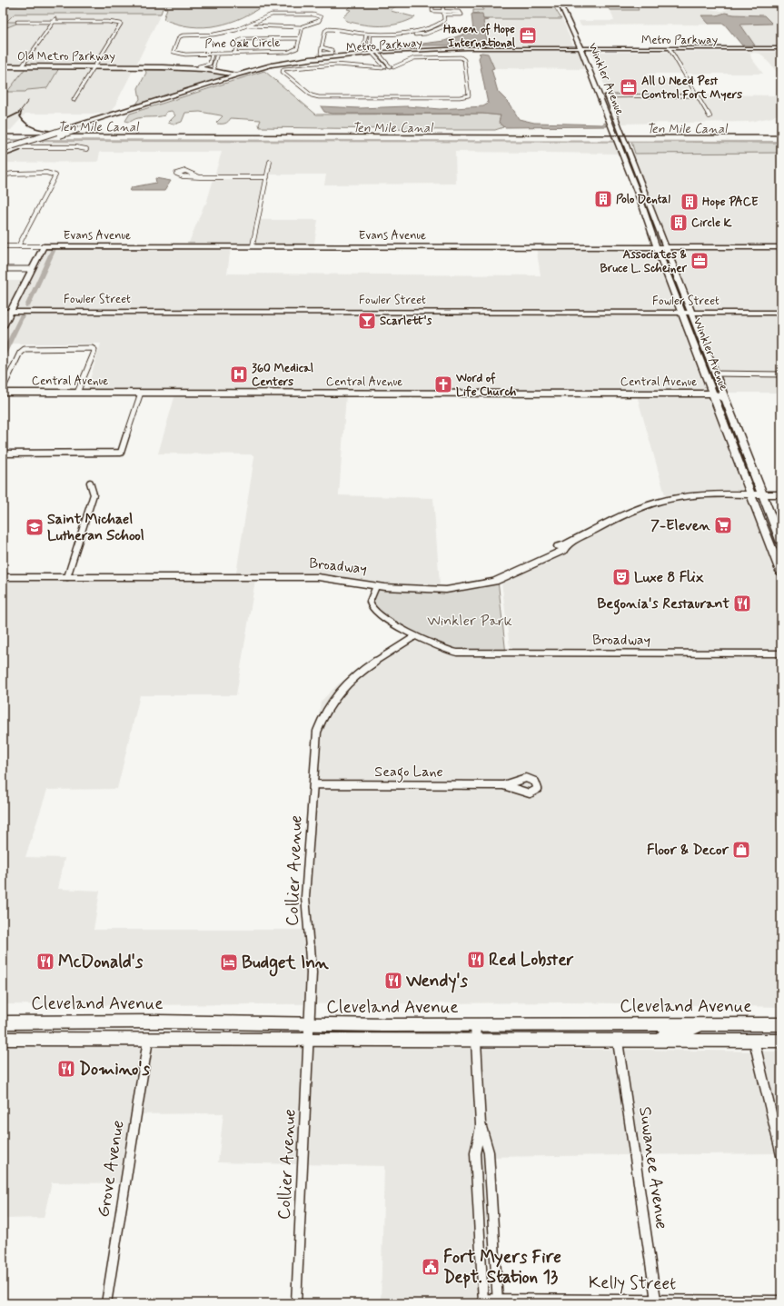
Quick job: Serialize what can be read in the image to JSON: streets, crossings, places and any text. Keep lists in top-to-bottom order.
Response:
{
  "streets": {
    "main road": ["Fowler Street", "Cleveland Avenue"],
    "street": [
      "Metro Parkway",
      "Pine Oak Circle",
      "Old Metro Parkway",
      "Winkler Avenue",
      "Evans Avenue",
      "Central Avenue",
      "Broadway",
      "Seago Lane",
      "Collier Avenue",
      "Suwanee Avenue",
      "Grove Avenue",
      "Kelly Street"
    ]
  },
  "crossings": [
    ["Metro Parkway", "Old Metro Parkway"],
    ["Metro Parkway", "Winkler Avenue"],
    ["Winkler Avenue", "Evans Avenue"],
    ["Winkler Avenue", "Fowler Street"],
    ["Winkler Avenue", "Central Avenue"],
    ["Broadway", "Collier Avenue"],
    ["Seago Lane", "Collier Avenue"],
    ["Collier Avenue", "Cleveland Avenue"],
    ["Suwanee Avenue", "Kelly Street"]
  ],
  "water": ["Ten Mile Canal"],
  "parks": ["Winkler Park"],
  "places": {
    "office": ["Haven of Hope International", "All U Need Pest Control Fort Myers", "Associates & Bruce L. Scheiner"],
    "building": ["Polo Dental", "Hope PACE", "Circle K"],
    "bar": ["Scarlett's"],
    "hospital": ["360 Medical Centers"],
    "church": ["Word of Life Church"],
    "supermarket": ["7-Eleven"],
    "school or university": ["Saint Michael Lutheran School"],
    "theatre": ["Luxe 8 Flix"],
    "restaurant": [
      "Begonia's Restaurant",
      "Red Lobster",
      "McDonald's",
      "Wendy's",
      "Domino's"
    ],
    "shop": ["Floor & Decor"],
    "hotel": ["Budget Inn"],
    "public building": ["Fort Myers Fire Dept. Station 13"]
  }
}
